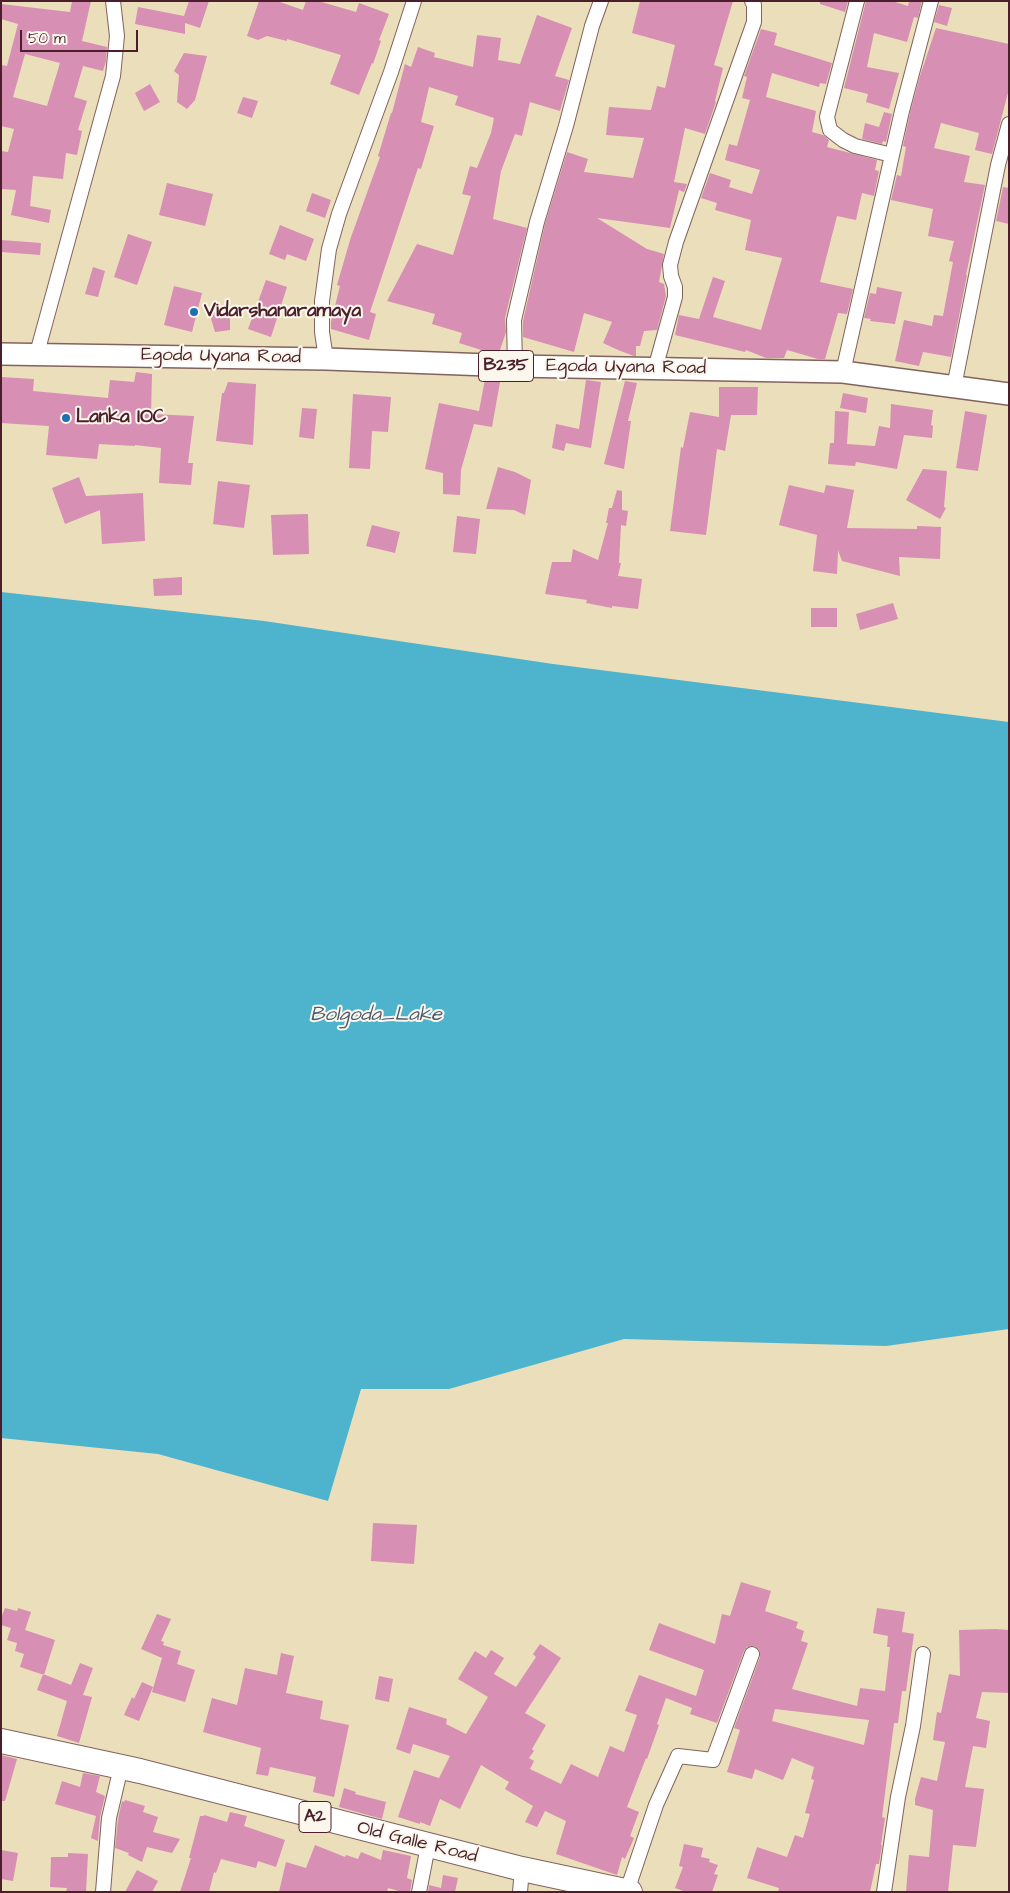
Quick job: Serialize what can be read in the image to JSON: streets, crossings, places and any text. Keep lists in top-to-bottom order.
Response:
{
  "streets": {
    "highway": ["A2", "Old Galle Road"],
    "main road": ["Egoda Uyana Road", "B235"]
  },
  "water": ["Bolgoda_Lake"],
  "places": ["Vidarshanaramaya", "Lanka IOC"],
  "scale_bar": "50 m"
}
